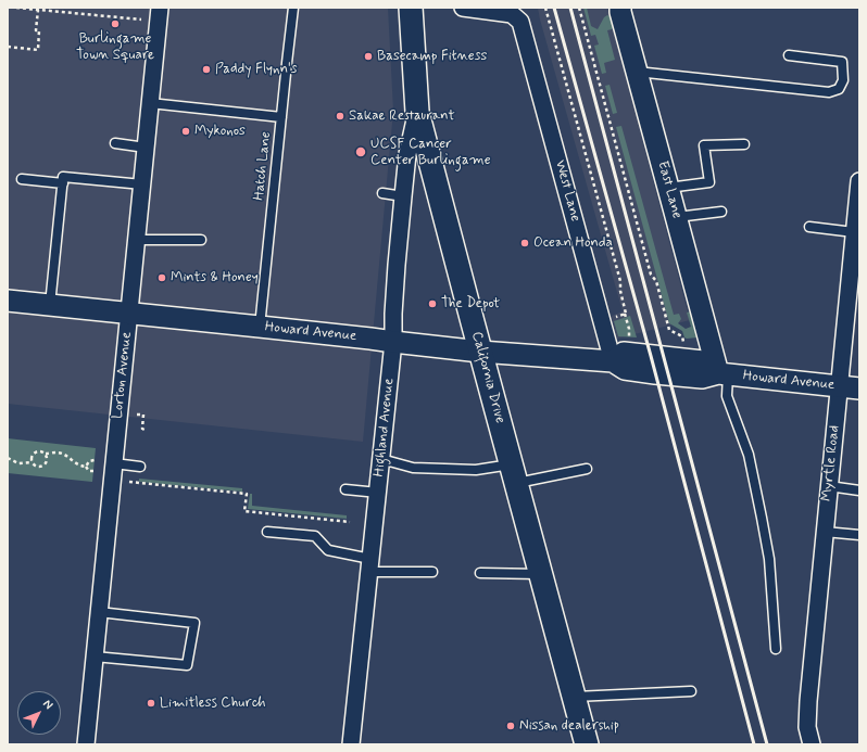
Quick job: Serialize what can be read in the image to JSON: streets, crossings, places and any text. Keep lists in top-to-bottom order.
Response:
{
  "streets": {
    "main road": ["California Drive"],
    "street": [
      "East Lane",
      "West Lane",
      "Howard Avenue",
      "Lorton Avenue",
      "Highland Avenue",
      "Myrtle Road"
    ],
    "lane": ["Hatch Lane"]
  },
  "crossings": [
    ["Hatch Lane", "Howard Avenue"],
    ["East Lane", "Howard Avenue"],
    ["West Lane", "Howard Avenue"],
    ["Howard Avenue", "Lorton Avenue"],
    ["Howard Avenue", "California Drive"],
    ["Howard Avenue", "Highland Avenue"],
    ["Howard Avenue", "Myrtle Road"],
    ["California Drive", "Highland Avenue"]
  ],
  "places": [
    "Burlingame Town Square",
    "Basecamp Fitness",
    "Paddy Flynn's",
    "Sakae Restaurant",
    "Mykonos",
    "UCSF Cancer Center Burlingame",
    "Ocean Honda",
    "Mints & Honey",
    "The Depot",
    "Limitless Church",
    "Nissan dealership"
  ],
  "north": "top right"
}
